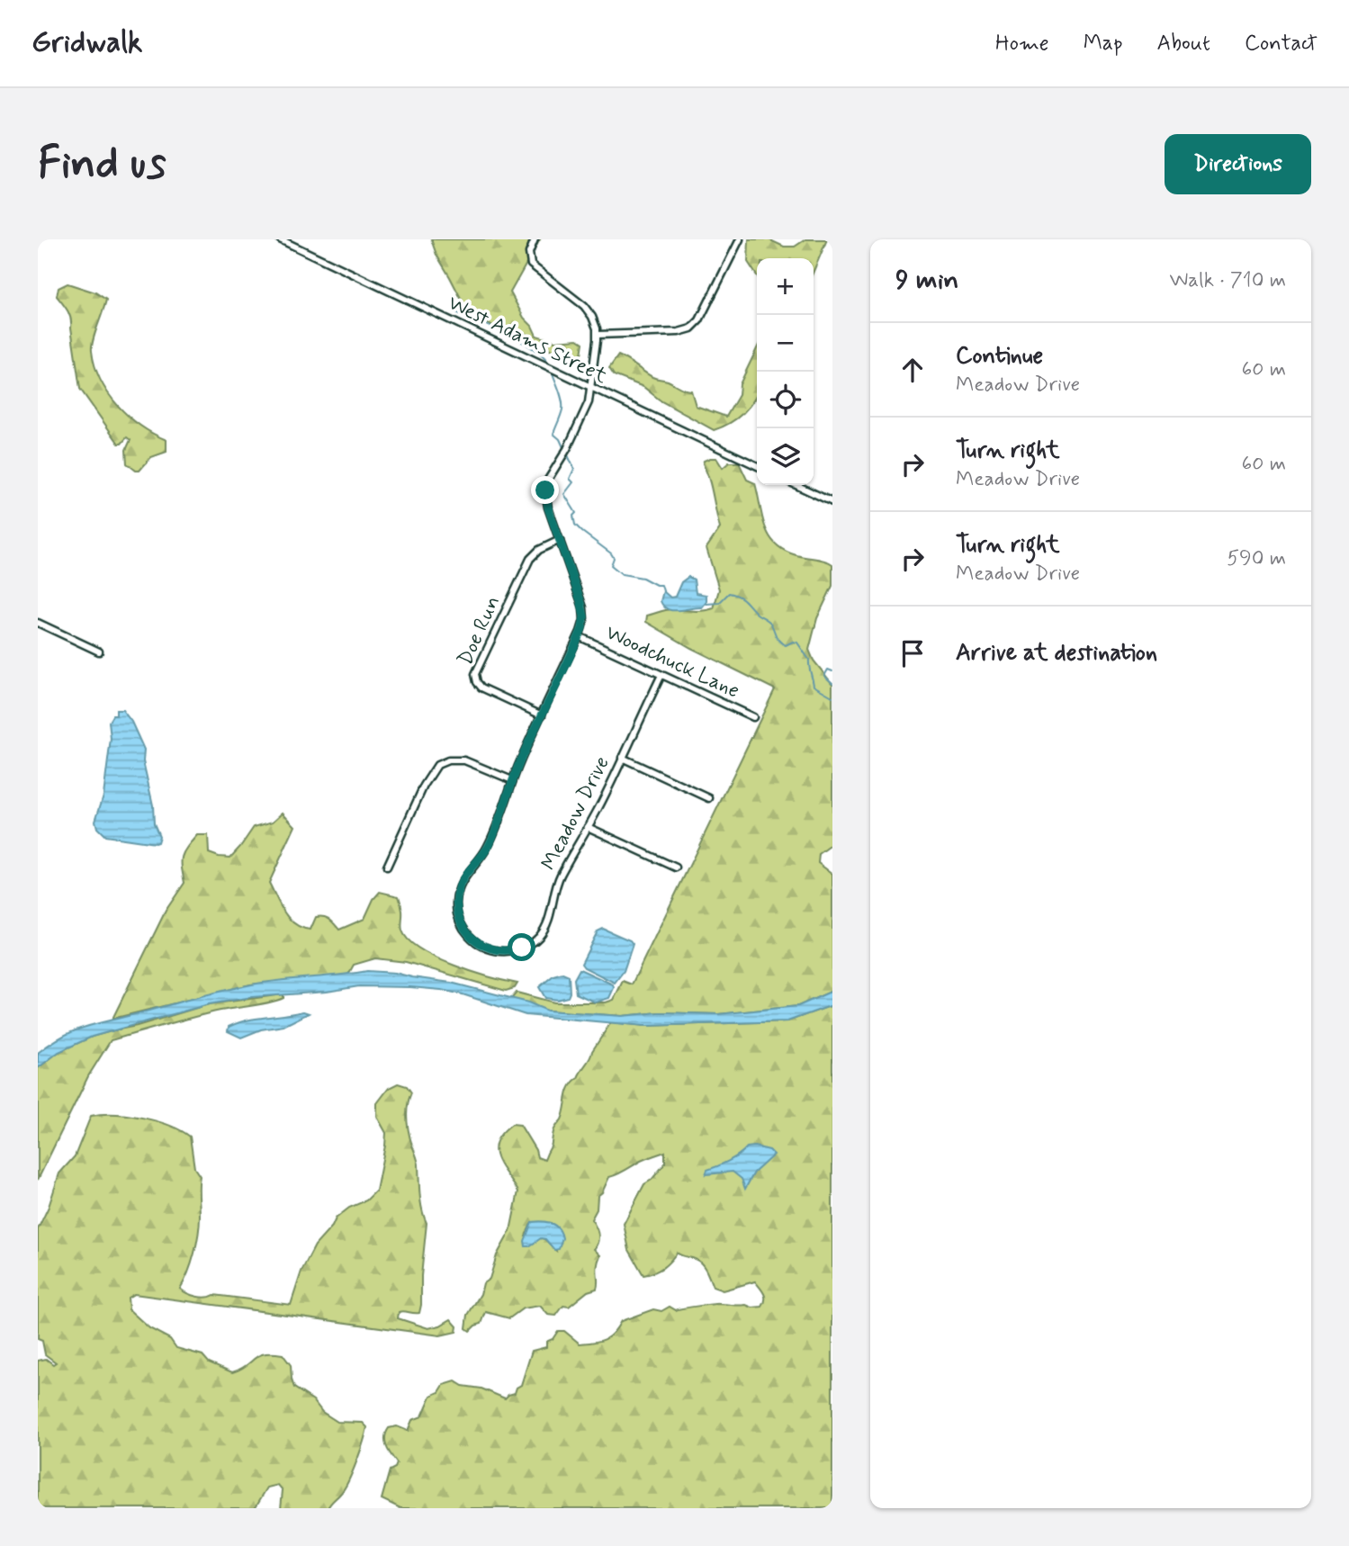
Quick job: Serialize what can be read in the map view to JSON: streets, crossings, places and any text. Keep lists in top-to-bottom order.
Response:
{
  "streets": {
    "street": [
      "West Adams Street",
      "Doe Run",
      "Woodchuck Lane",
      "Meadow Drive"
    ]
  },
  "crossings": [
    ["West Adams Street", "Meadow Drive"],
    ["Doe Run", "Meadow Drive"],
    ["Woodchuck Lane", "Meadow Drive"]
  ],
  "page": {
    "header": "Gridwalk",
    "nav": [
      "Home",
      "Map",
      "About",
      "Contact"
    ],
    "buttons": "Directions",
    "title": "Find us",
    "heading": ["9 min", "Walk · 710 m"],
    "map_buttons": ["+", "−"],
    "list": [
      ["Continue", "Meadow Drive", "60 m"],
      ["Turn right", "Meadow Drive", "60 m"],
      ["Turn right", "Meadow Drive", "590 m"],
      "Arrive at destination"
    ]
  }
}
